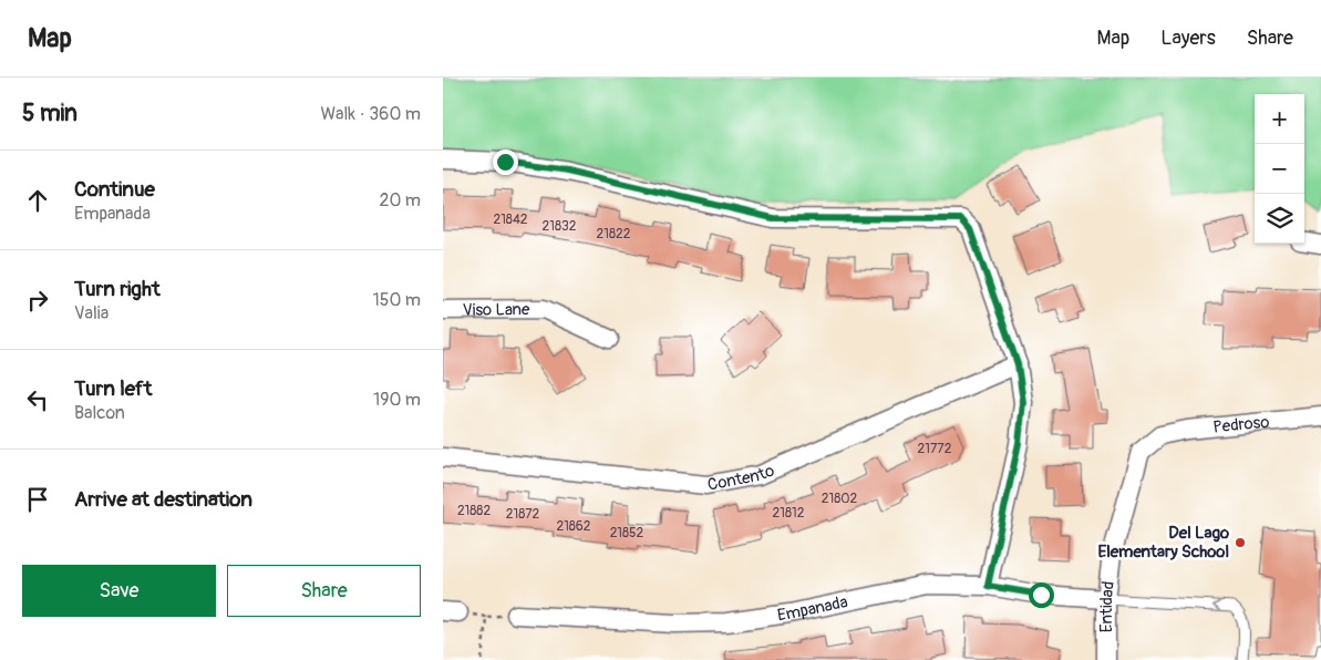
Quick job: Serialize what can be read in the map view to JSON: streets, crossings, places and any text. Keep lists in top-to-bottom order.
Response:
{
  "streets": {
    "street": [
      "Viso Lane",
      "Pedroso",
      "Contento",
      "Entidad",
      "Empanada"
    ]
  },
  "crossings": [
    ["Pedroso", "Entidad"],
    ["Entidad", "Empanada"]
  ],
  "places": ["Del Lago Elementary School"],
  "house_numbers": [
    "21842",
    "21832",
    "21822",
    "21772",
    "21802",
    "21882",
    "21812",
    "21872",
    "21862",
    "21852"
  ],
  "page": {
    "header": "Map",
    "nav": ["Map", "Layers", "Share"],
    "heading": ["5 min", "Walk · 360 m"],
    "map_buttons": ["+", "−"],
    "list": [
      ["Continue", "Empanada", "20 m"],
      ["Turn right", "Valia", "150 m"],
      ["Turn left", "Balcon", "190 m"],
      "Arrive at destination"
    ],
    "buttons": ["Save", "Share"]
  }
}
